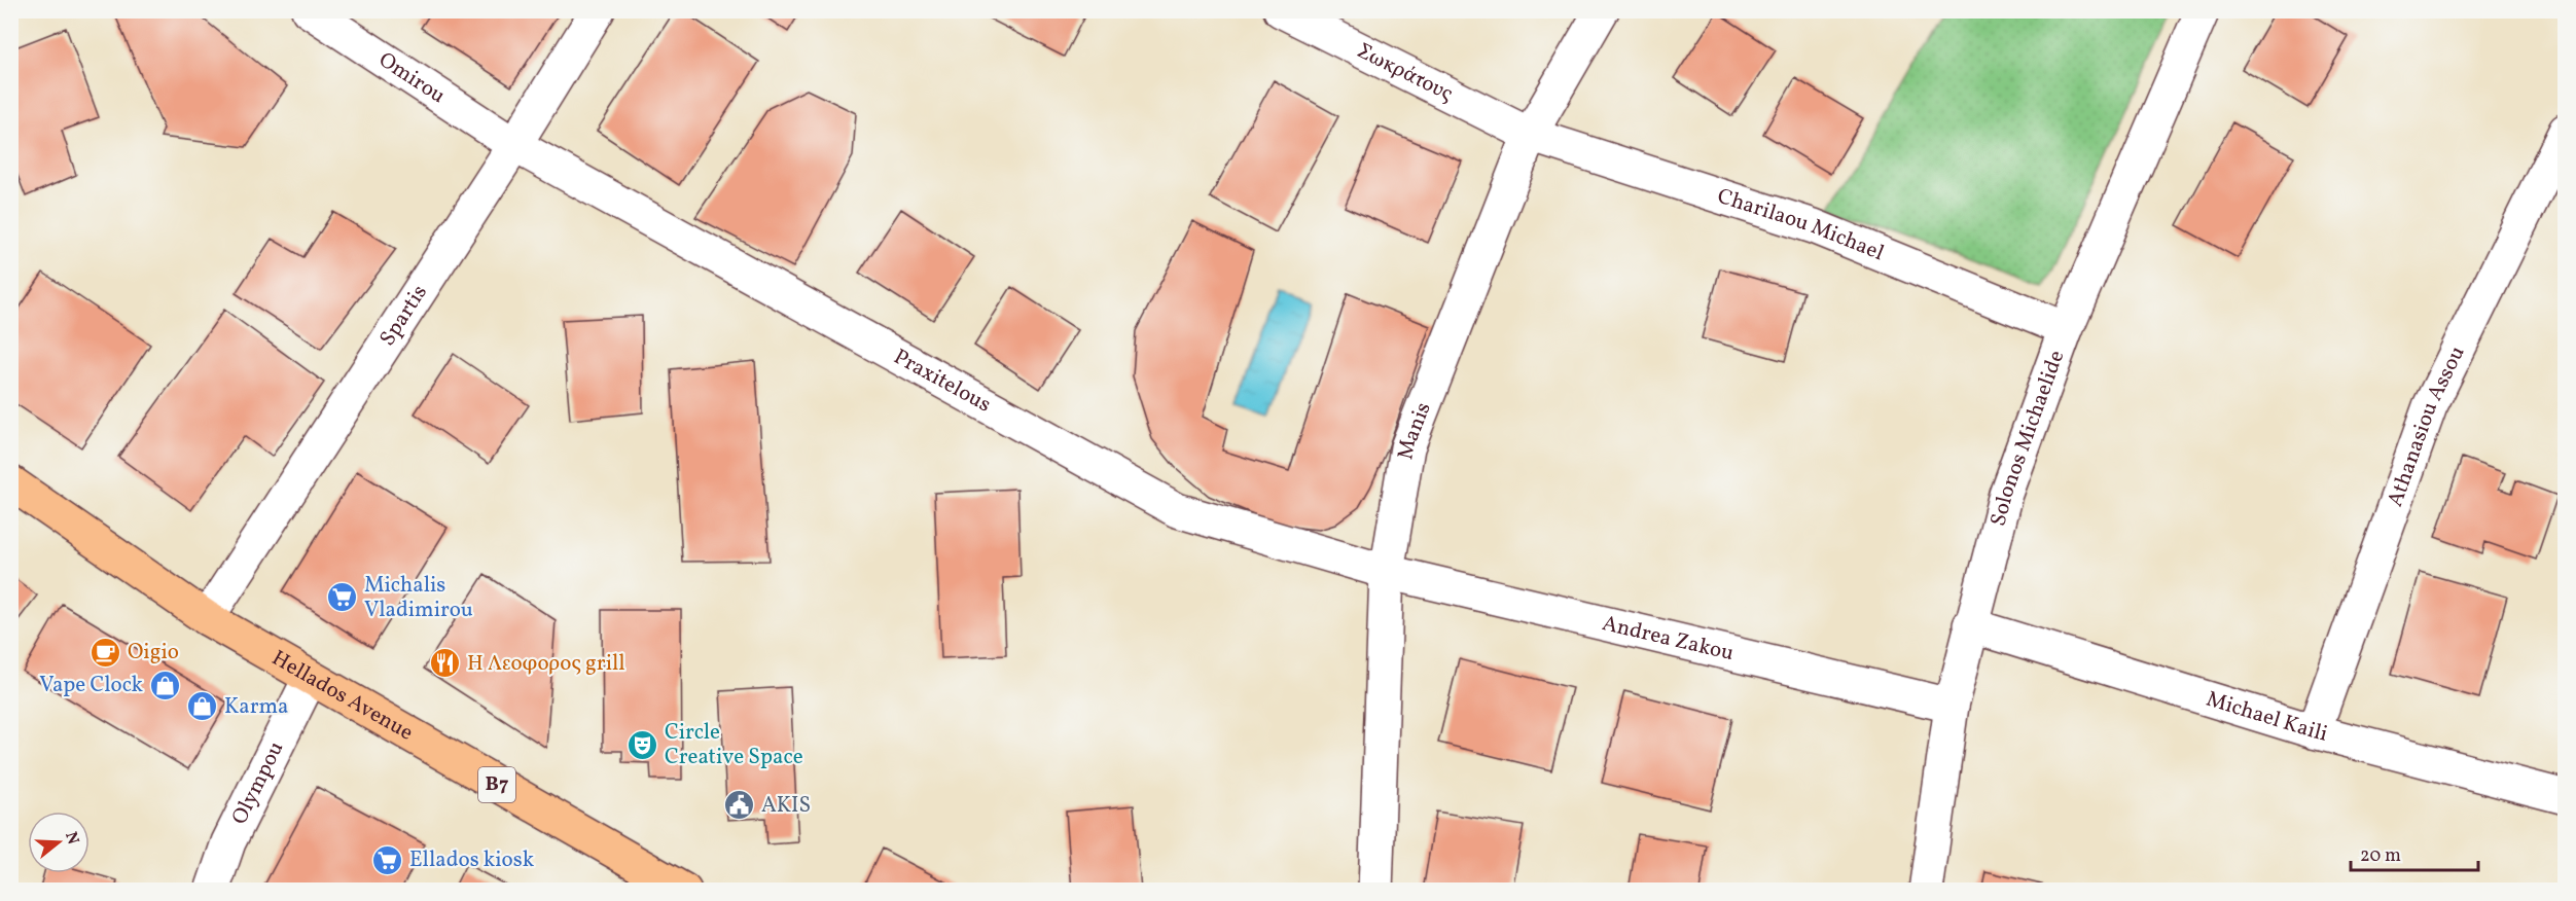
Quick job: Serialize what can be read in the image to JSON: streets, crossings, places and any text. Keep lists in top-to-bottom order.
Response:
{
  "streets": {
    "main road": ["Hellados Avenue", "B7"],
    "street": [
      "Σωκράτους",
      "Omirou",
      "Charilaou Michael",
      "Spartis",
      "Praxitelous",
      "Athanasiou Assou",
      "Manis",
      "Solonos Michaelide",
      "Andrea Zakou",
      "Michael Kaili",
      "Olympou"
    ]
  },
  "crossings": [
    ["Σωκράτους", "Charilaou Michael"],
    ["Σωκράτους", "Manis"],
    ["Omirou", "Spartis"],
    ["Omirou", "Praxitelous"],
    ["Charilaou Michael", "Manis"],
    ["Charilaou Michael", "Solonos Michaelide"],
    ["Spartis", "Praxitelous"],
    ["Spartis", "Hellados Avenue"],
    ["Praxitelous", "Manis"],
    ["Praxitelous", "Andrea Zakou"],
    ["Athanasiou Assou", "Michael Kaili"],
    ["Manis", "Andrea Zakou"],
    ["Solonos Michaelide", "Andrea Zakou"],
    ["Solonos Michaelide", "Michael Kaili"],
    ["Hellados Avenue", "Olympou"]
  ],
  "places": {
    "supermarket": ["Michalis Vladimirou", "Ellados kiosk"],
    "cafe": ["Oigio"],
    "restaurant": ["Η Λεοφορος grill"],
    "shop": ["Vape Clock", "Karma"],
    "theatre": ["Circle Creative Space"],
    "public building": ["AKIS"]
  },
  "scale_bar": "20 m",
  "north": "right"
}
